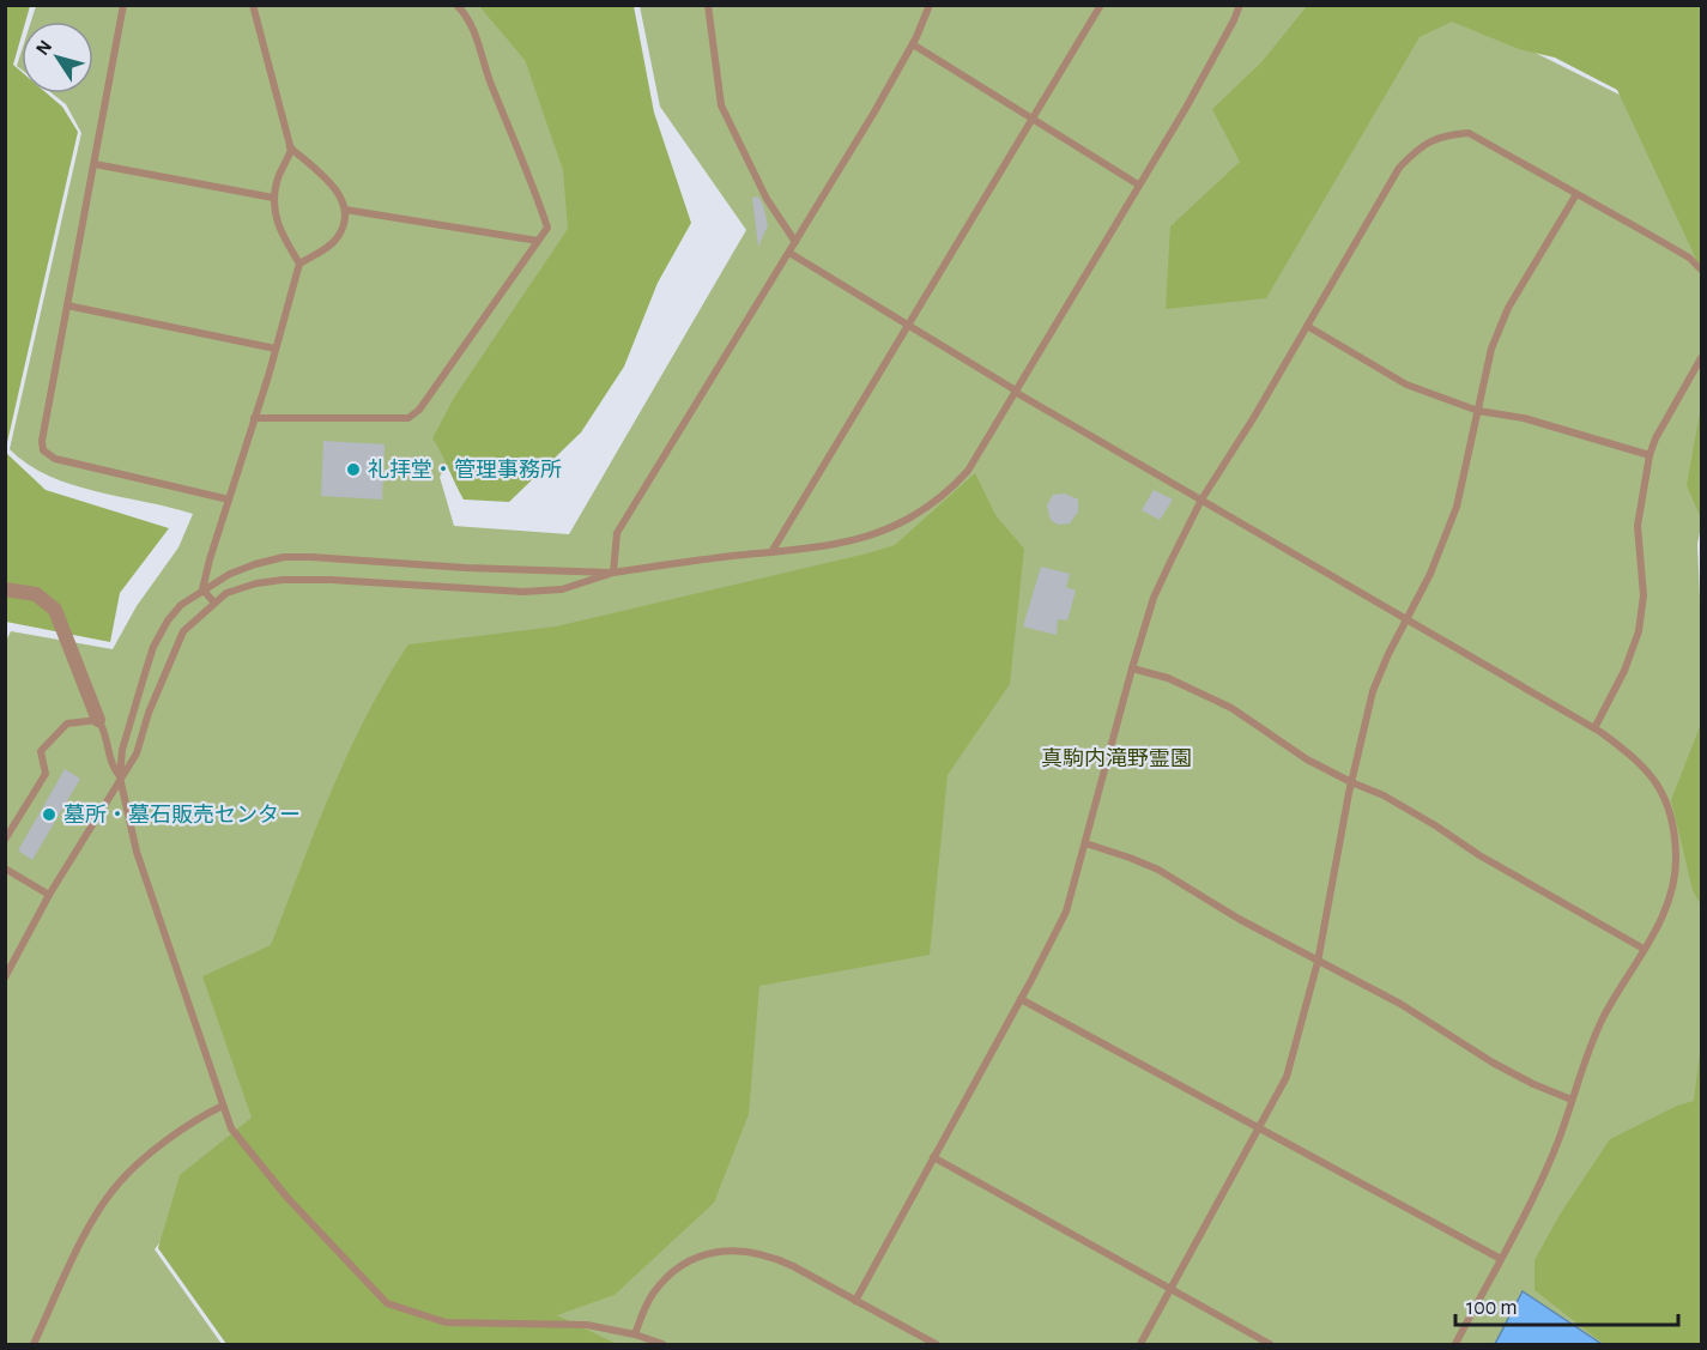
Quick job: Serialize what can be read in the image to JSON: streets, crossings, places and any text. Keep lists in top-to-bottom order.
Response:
{
  "parks": ["真駒内滝野霊園"],
  "places": ["礼拝堂・管理事務所", "墓所・墓石販売センター"],
  "scale_bar": "100 m",
  "north": "top left"
}
